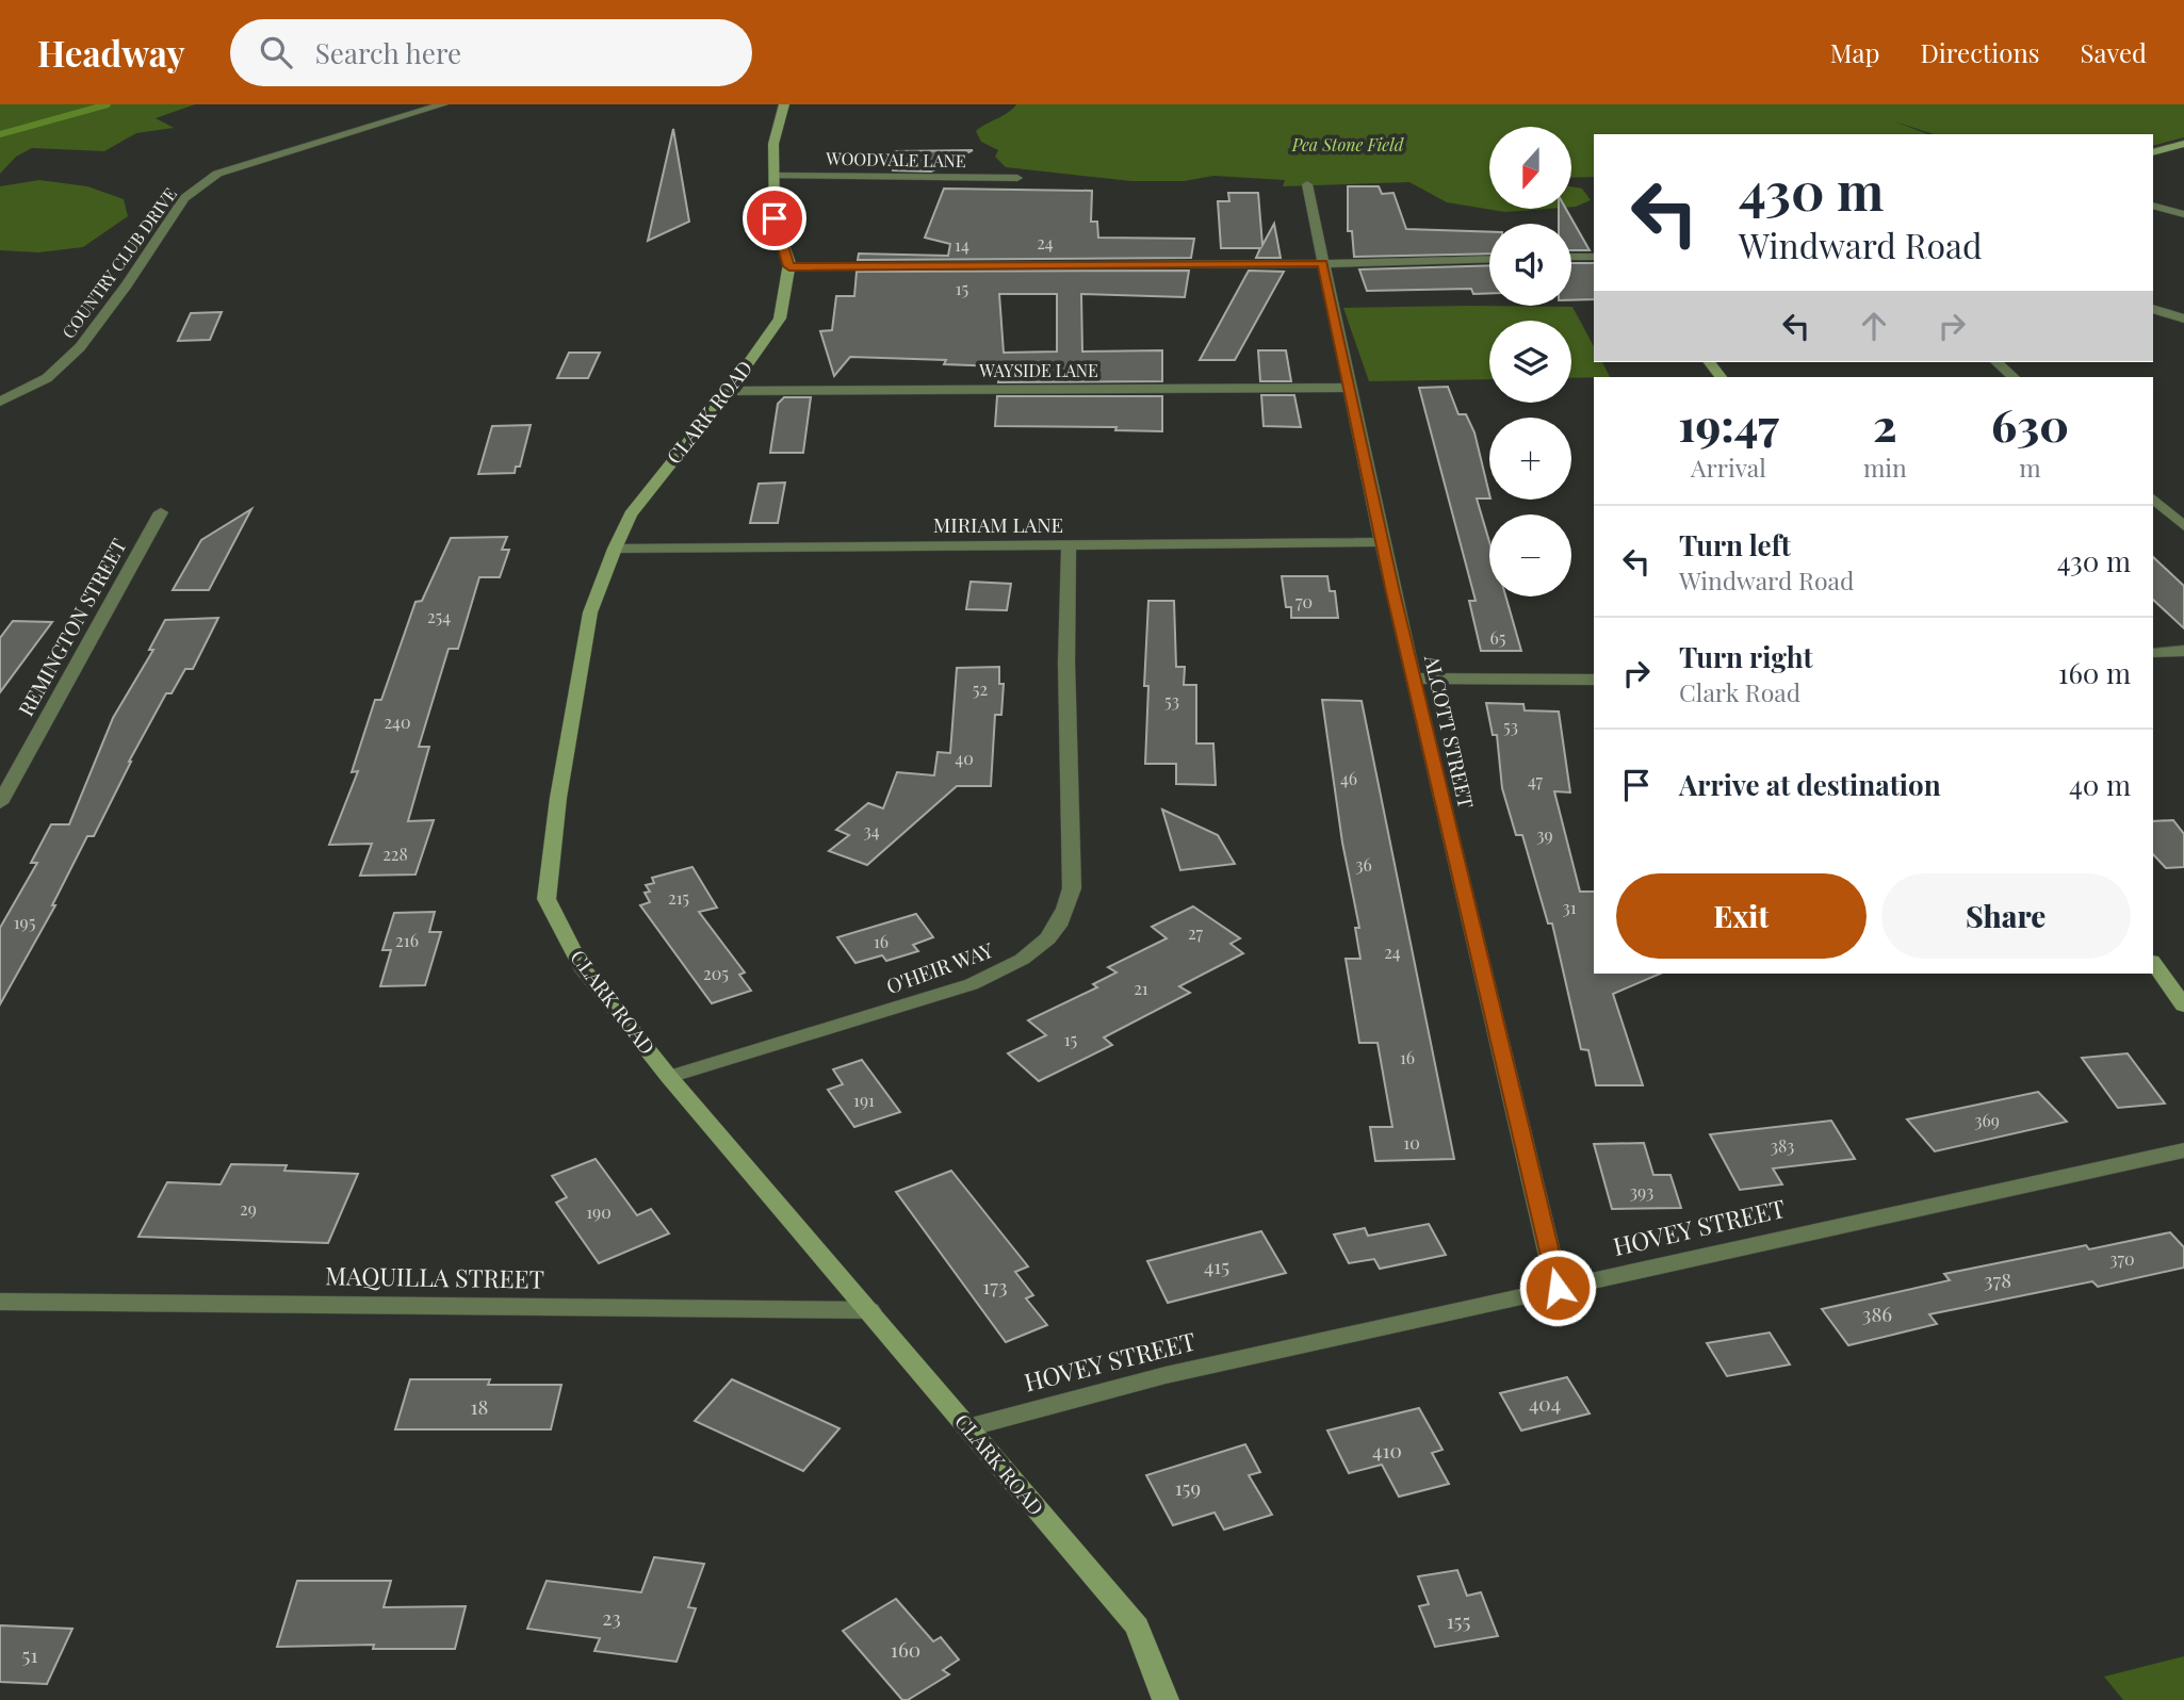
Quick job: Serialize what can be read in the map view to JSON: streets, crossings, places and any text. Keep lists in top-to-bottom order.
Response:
{
  "streets": {
    "street": [
      "WOODVALE LANE",
      "COUNTRY CLUB DRIVE",
      "WAYSIDE LANE",
      "CLARK ROAD",
      "MIRIAM LANE",
      "REMINGTON STREET",
      "ALCOTT STREET",
      "O'HEIR WAY",
      "HOVEY STREET",
      "MAQUILLA STREET"
    ]
  },
  "crossings": [
    ["WOODVALE LANE", "CLARK ROAD"],
    ["WAYSIDE LANE", "CLARK ROAD"],
    ["WAYSIDE LANE", "ALCOTT STREET"],
    ["CLARK ROAD", "MIRIAM LANE"],
    ["CLARK ROAD", "O'HEIR WAY"],
    ["CLARK ROAD", "HOVEY STREET"],
    ["CLARK ROAD", "MAQUILLA STREET"],
    ["MIRIAM LANE", "ALCOTT STREET"],
    ["MIRIAM LANE", "O'HEIR WAY"],
    ["ALCOTT STREET", "HOVEY STREET"]
  ],
  "parks": ["Pea Stone Field"],
  "house_numbers": [
    "24",
    "14",
    "15",
    "70",
    "254",
    "65",
    "52",
    "53",
    "240",
    "53",
    "40",
    "46",
    "47",
    "34",
    "39",
    "228",
    "36",
    "215",
    "31",
    "195",
    "27",
    "216",
    "16",
    "24",
    "205",
    "21",
    "15",
    "16",
    "191",
    "369",
    "10",
    "383",
    "393",
    "29",
    "190",
    "370",
    "415",
    "378",
    "173",
    "386",
    "404",
    "18",
    "410",
    "159",
    "23",
    "155",
    "160",
    "51"
  ],
  "north": "bottom",
  "page": {
    "header": "Headway",
    "search": "Search here",
    "nav": ["Map", "Directions", "Saved"],
    "map_buttons": ["+", "−"],
    "turn": ["430 m", "Windward Road"],
    "eta": [
      "19:47",
      "Arrival",
      "2",
      "min",
      "630",
      "m"
    ],
    "list": [
      {
        "name": "Turn left",
        "note": "Windward Road",
        "value": "430 m"
      },
      {
        "name": "Turn right",
        "note": "Clark Road",
        "value": "160 m"
      },
      {
        "name": "Arrive at destination",
        "value": "40 m"
      }
    ],
    "buttons": ["Exit", "Share"]
  }
}
